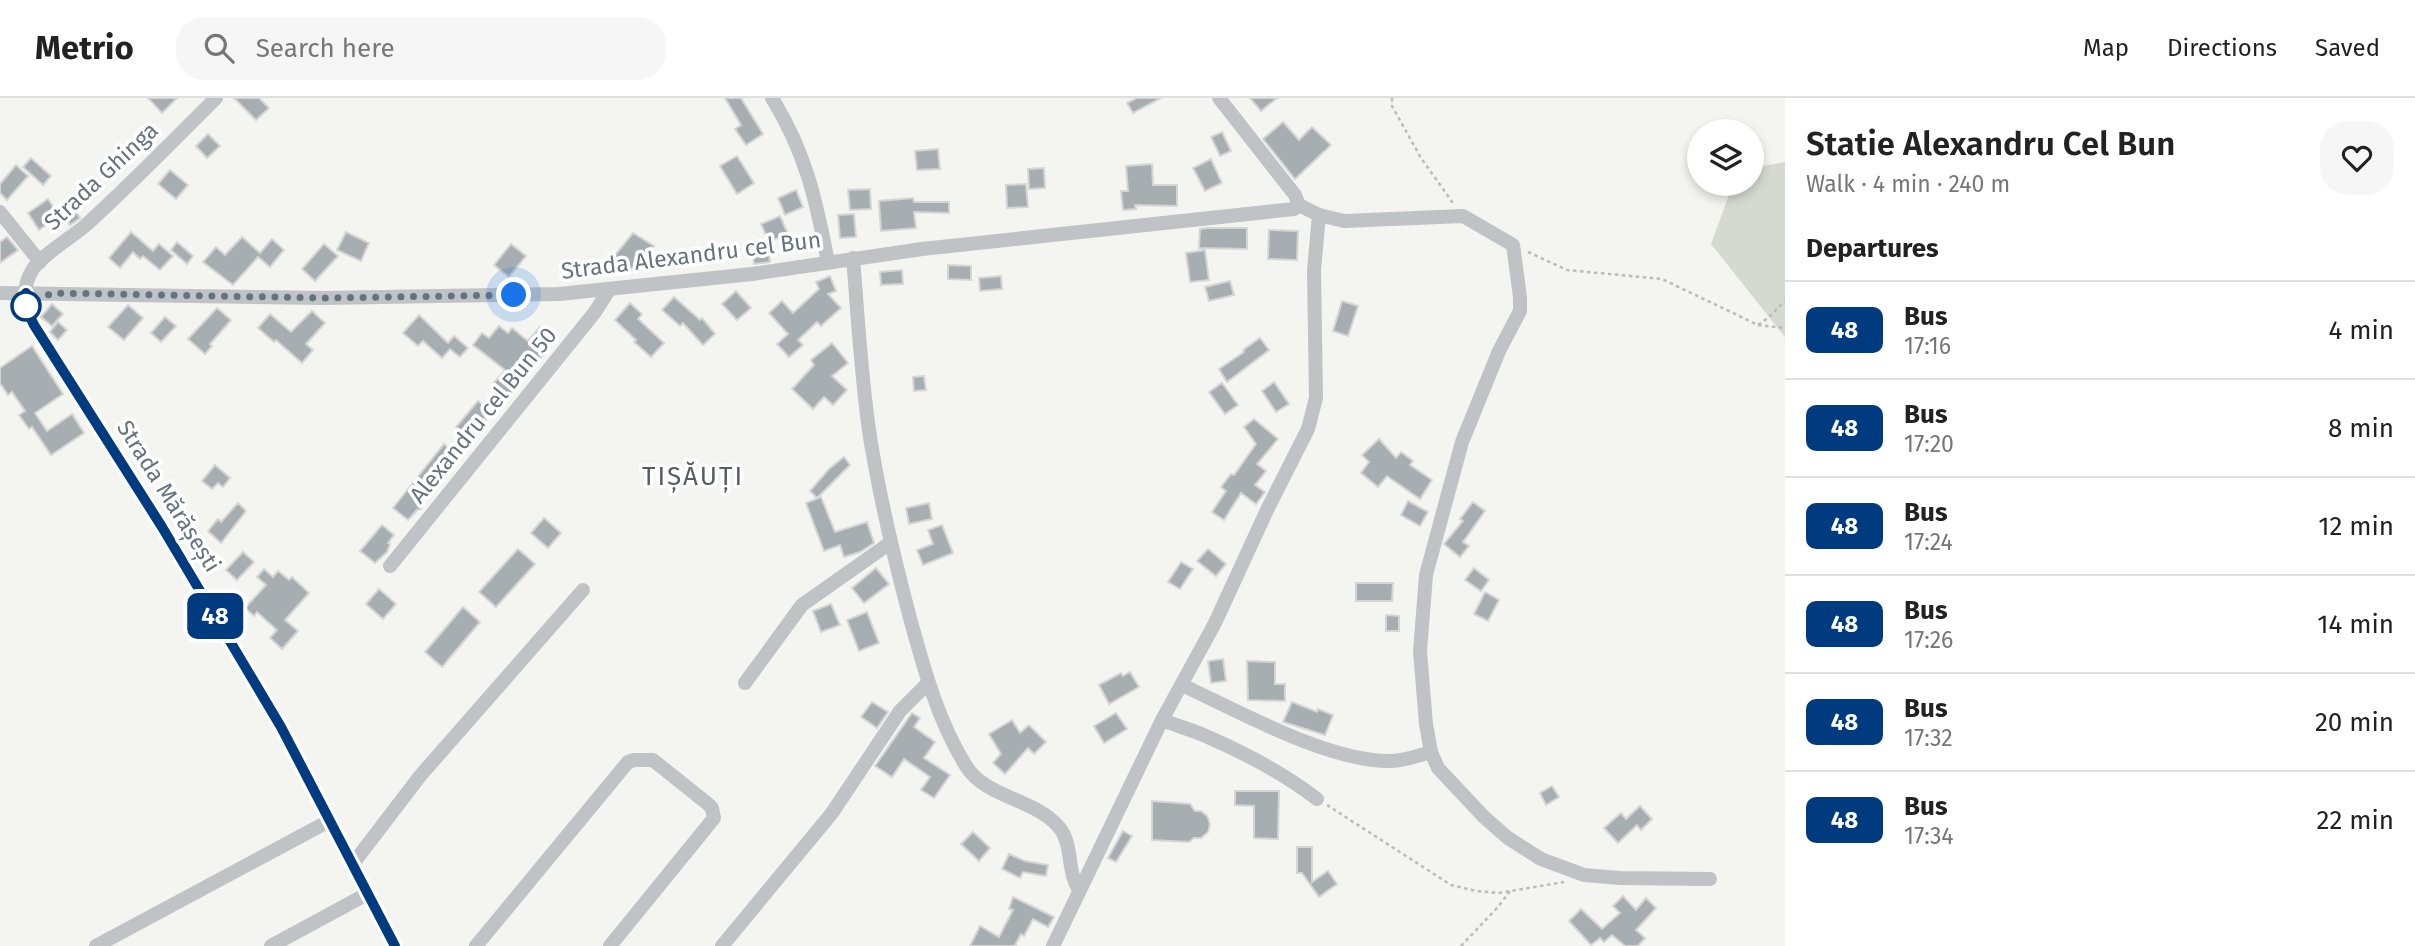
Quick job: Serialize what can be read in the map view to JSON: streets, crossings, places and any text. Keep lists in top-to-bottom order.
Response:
{
  "streets": {
    "street": [
      "Strada Ghinga",
      "Strada Alexandru cel Bun",
      "Alexandru cel Bun 50",
      "Strada Mărășești"
    ]
  },
  "crossings": [
    ["Strada Ghinga", "Strada Alexandru cel Bun"],
    ["Strada Ghinga", "Strada Mărășești"],
    ["Strada Alexandru cel Bun", "Alexandru cel Bun 50"],
    ["Strada Alexandru cel Bun", "Strada Mărășești"]
  ],
  "districts": ["TIȘĂUȚI"],
  "lines": ["bus line 48"],
  "page": {
    "header": "Metrio",
    "search": "Search here",
    "nav": ["Map", "Directions", "Saved"],
    "on_map": "48",
    "heading": [
      ["Statie Alexandru Cel Bun", "Walk · 4 min · 240 m"],
      "Departures"
    ],
    "list": [
      {
        "mark": "48",
        "name": "Bus",
        "note": "17:16",
        "value": "4 min"
      },
      {
        "mark": "48",
        "name": "Bus",
        "note": "17:20",
        "value": "8 min"
      },
      {
        "mark": "48",
        "name": "Bus",
        "note": "17:24",
        "value": "12 min"
      },
      {
        "mark": "48",
        "name": "Bus",
        "note": "17:26",
        "value": "14 min"
      },
      {
        "mark": "48",
        "name": "Bus",
        "note": "17:32",
        "value": "20 min"
      },
      {
        "mark": "48",
        "name": "Bus",
        "note": "17:34",
        "value": "22 min"
      }
    ]
  }
}
